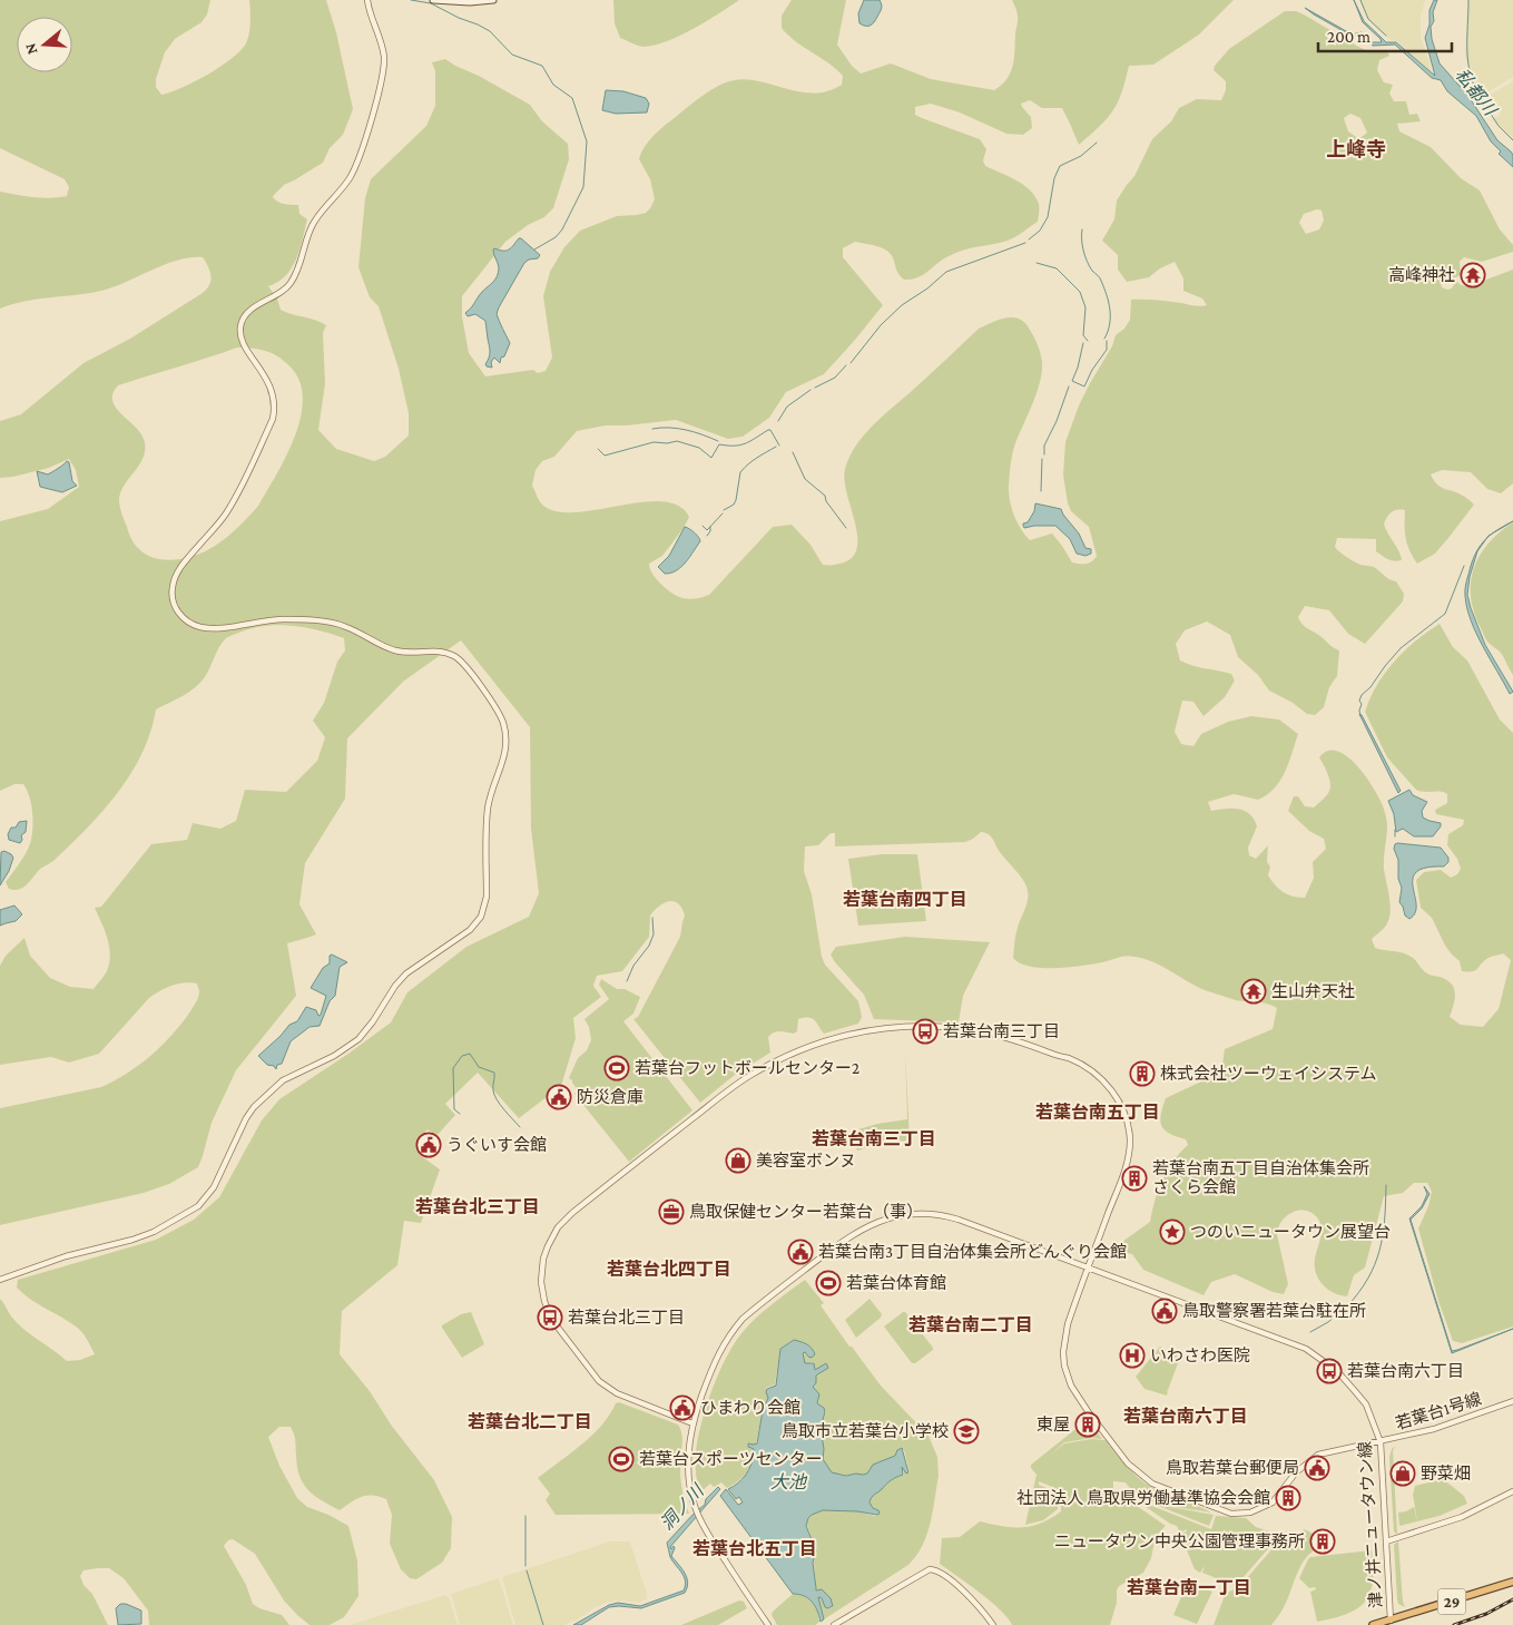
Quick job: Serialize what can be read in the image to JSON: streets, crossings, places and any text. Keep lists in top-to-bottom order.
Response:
{
  "streets": {
    "highway": ["29"],
    "street": ["若葉台1号線", "津ノ井ニュータウン線"]
  },
  "crossings": [
    ["若葉台1号線", "津ノ井ニュータウン線"],
    ["津ノ井ニュータウン線", "29"]
  ],
  "districts": [
    "上峰寺",
    "若葉台南四丁目",
    "若葉台南五丁目",
    "若葉台南三丁目",
    "若葉台北三丁目",
    "若葉台北四丁目",
    "若葉台南二丁目",
    "若葉台南六丁目",
    "若葉台北二丁目",
    "若葉台北五丁目",
    "若葉台南一丁目"
  ],
  "water": ["私都川", "大池", "洞ノ川"],
  "places": {
    "temple": ["高峰神社", "生山弁天社"],
    "bus stop": ["若葉台南三丁目", "若葉台北三丁目", "若葉台南六丁目"],
    "sports": ["若葉台フットボールセンター2", "若葉台体育館", "若葉台スポーツセンター"],
    "building": [
      "株式会社ツーウェイシステム",
      "若葉台南五丁目自治体集会所 さくら会館",
      "東屋",
      "社団法人 鳥取県労働基準協会会館",
      "ニュータウン中央公園管理事務所"
    ],
    "public building": [
      "防災倉庫",
      "うぐいす会館",
      "若葉台南3丁目自治体集会所どんぐり会館",
      "鳥取警察署若葉台駐在所",
      "ひまわり会館",
      "鳥取若葉台郵便局"
    ],
    "shop": ["美容室ボンヌ", "野菜畑"],
    "office": ["鳥取保健センター若葉台（事）"],
    "place": ["つのいニュータウン展望台"],
    "hospital": ["いわさわ医院"],
    "school or university": ["鳥取市立若葉台小学校"]
  },
  "scale_bar": "200 m",
  "north": "left"
}
